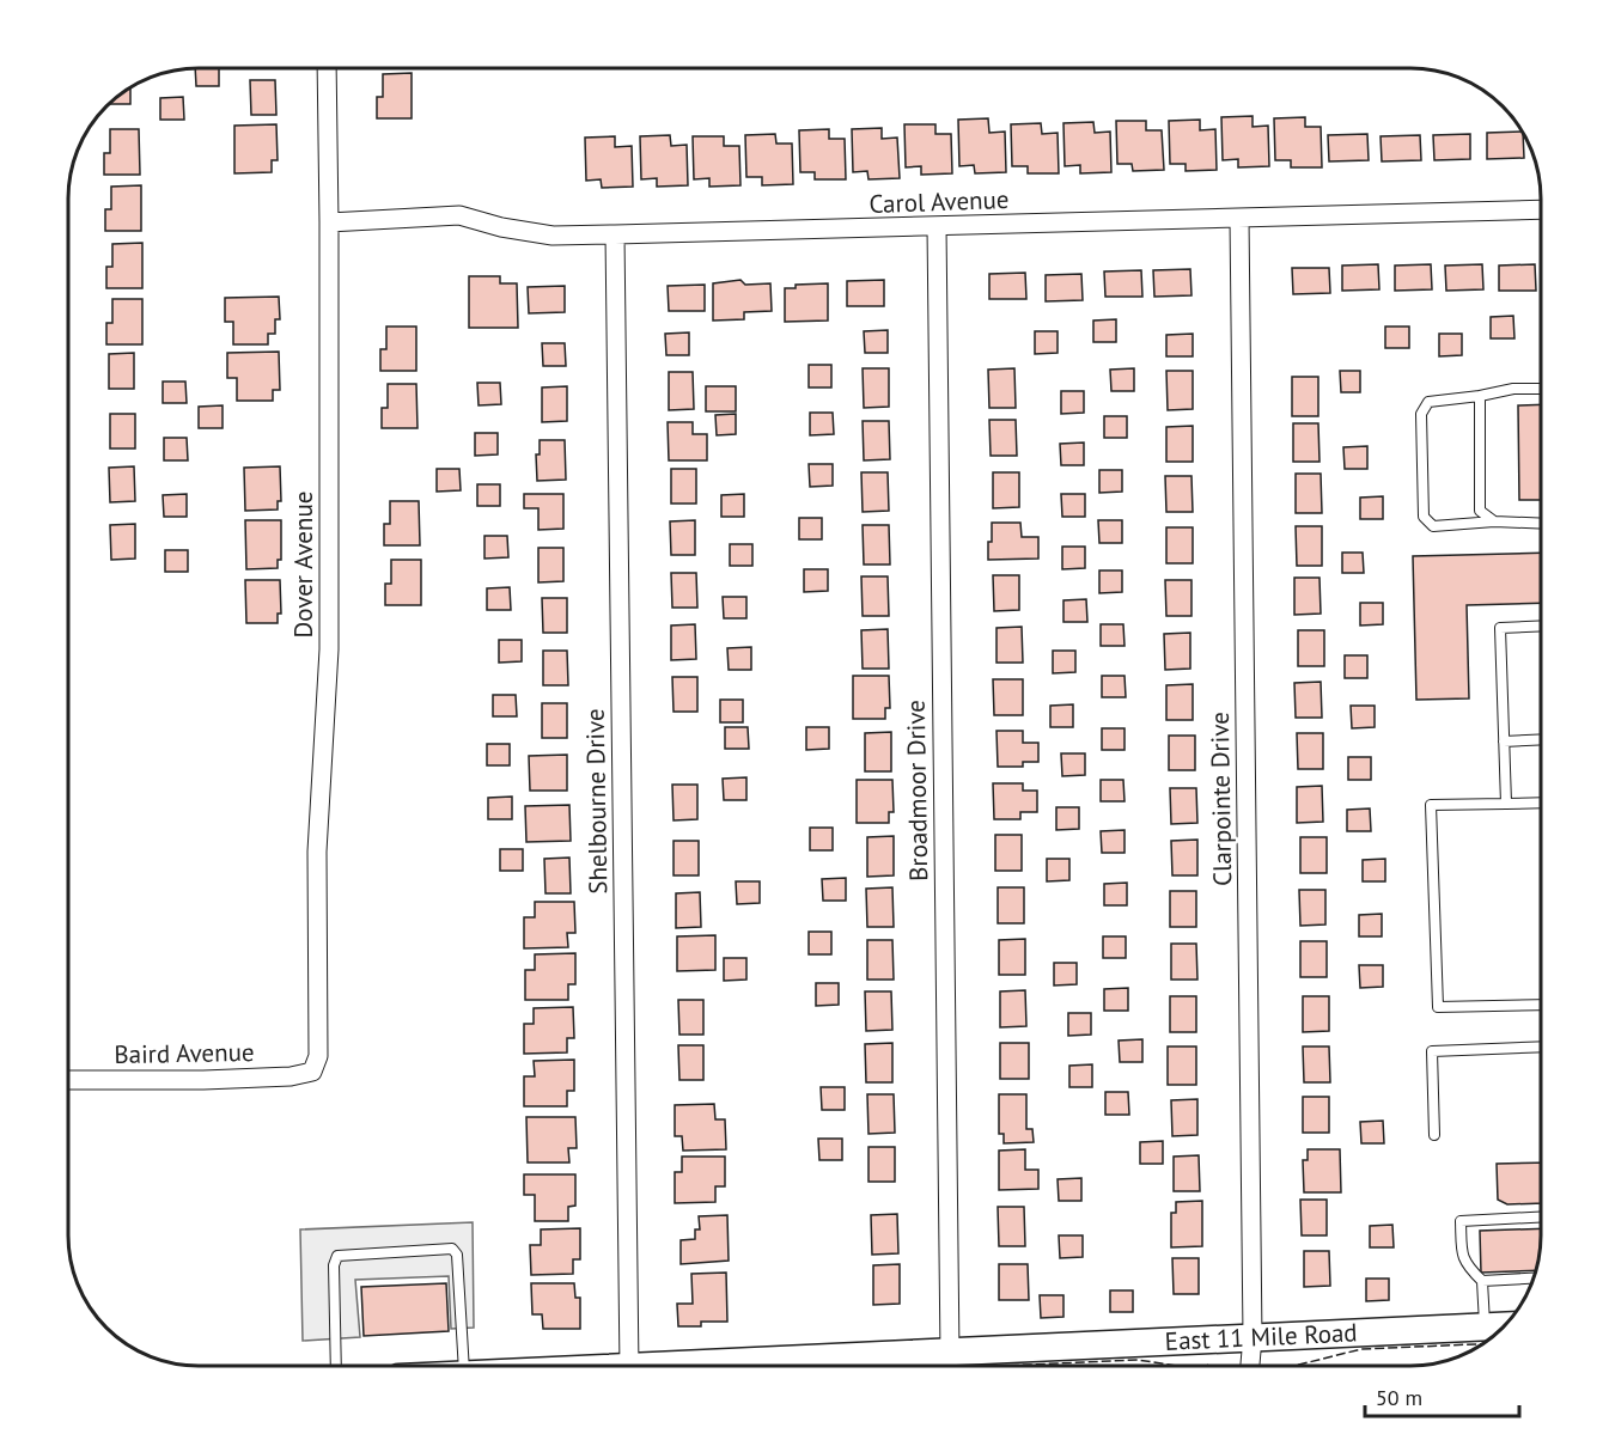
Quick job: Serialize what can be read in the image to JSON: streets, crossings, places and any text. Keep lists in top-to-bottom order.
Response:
{
  "streets": {
    "main road": ["East 11 Mile Road"],
    "street": [
      "Carol Avenue",
      "Dover Avenue",
      "Broadmoor Drive",
      "Clarpointe Drive",
      "Shelbourne Drive",
      "Baird Avenue"
    ]
  },
  "crossings": [
    ["Carol Avenue", "Dover Avenue"],
    ["Carol Avenue", "Broadmoor Drive"],
    ["Carol Avenue", "Clarpointe Drive"],
    ["Carol Avenue", "Shelbourne Drive"],
    ["Dover Avenue", "Baird Avenue"],
    ["Broadmoor Drive", "East 11 Mile Road"],
    ["Clarpointe Drive", "East 11 Mile Road"]
  ],
  "scale_bar": "50 m"
}
